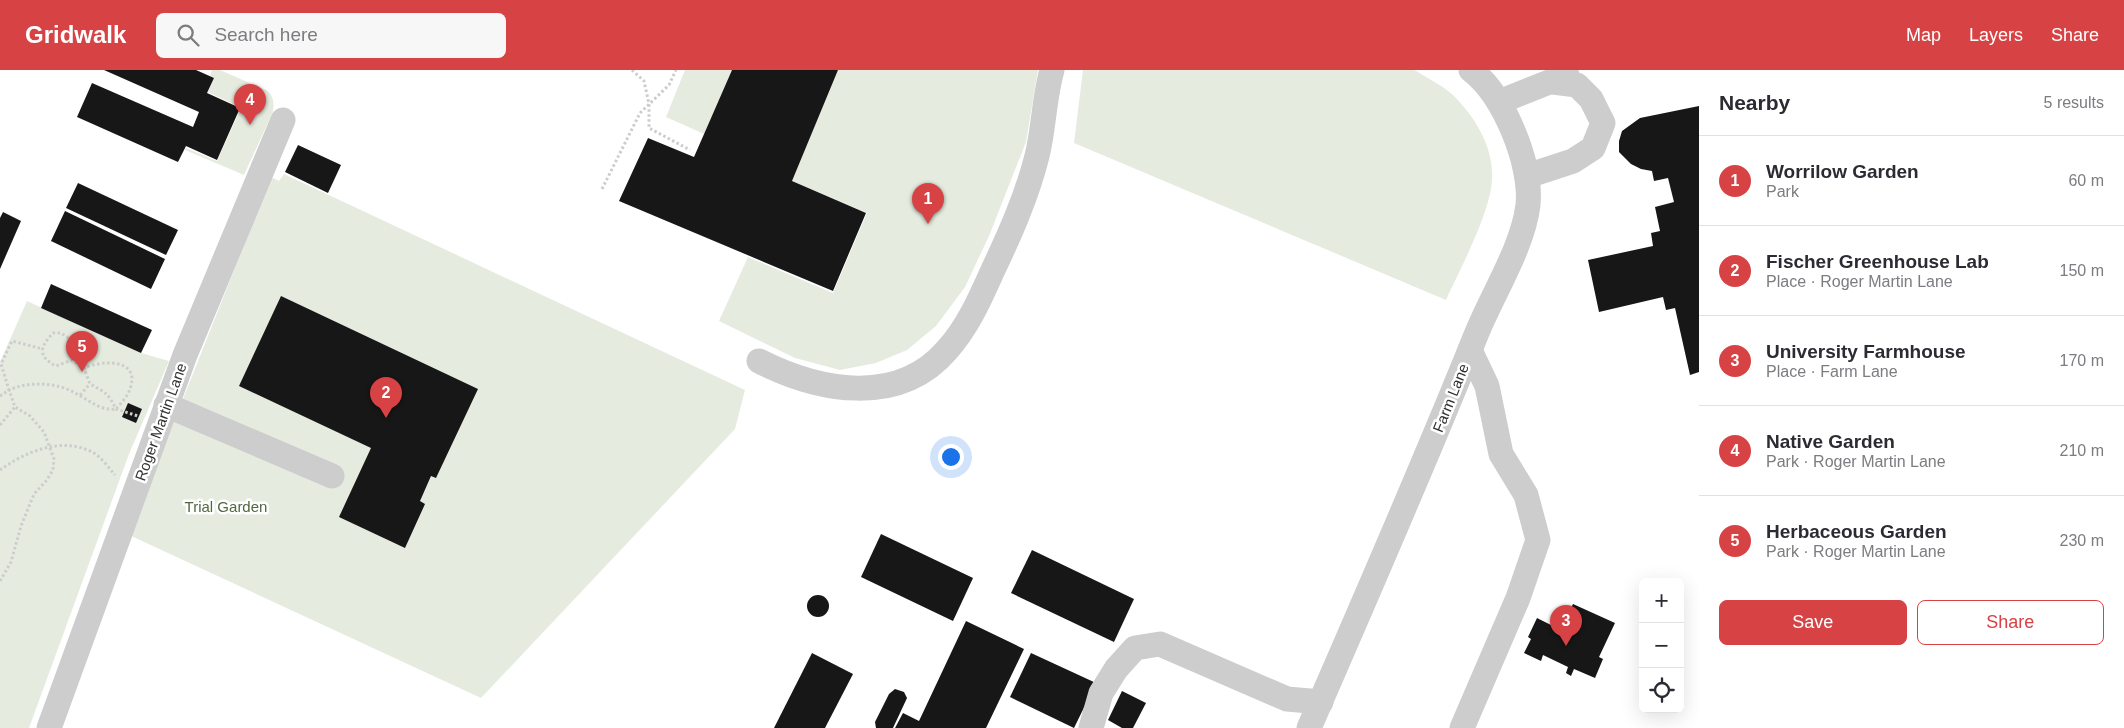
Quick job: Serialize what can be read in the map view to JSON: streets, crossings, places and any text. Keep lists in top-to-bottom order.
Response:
{
  "streets": {
    "street": ["Farm Lane", "Roger Martin Lane"]
  },
  "parks": ["Trial Garden"],
  "page": {
    "header": "Gridwalk",
    "search": "Search here",
    "nav": ["Map", "Layers", "Share"],
    "heading": ["Nearby", "5 results"],
    "pins": [
      "4",
      "1",
      "5",
      "2",
      "3"
    ],
    "list": [
      {
        "mark": "1",
        "name": "Worrilow Garden",
        "note": "Park",
        "value": "60 m"
      },
      {
        "mark": "2",
        "name": "Fischer Greenhouse Lab",
        "note": "Place · Roger Martin Lane",
        "value": "150 m"
      },
      {
        "mark": "3",
        "name": "University Farmhouse",
        "note": "Place · Farm Lane",
        "value": "170 m"
      },
      {
        "mark": "4",
        "name": "Native Garden",
        "note": "Park · Roger Martin Lane",
        "value": "210 m"
      },
      {
        "mark": "5",
        "name": "Herbaceous Garden",
        "note": "Park · Roger Martin Lane",
        "value": "230 m"
      }
    ],
    "map_buttons": ["+", "−"],
    "buttons": ["Save", "Share"]
  }
}
